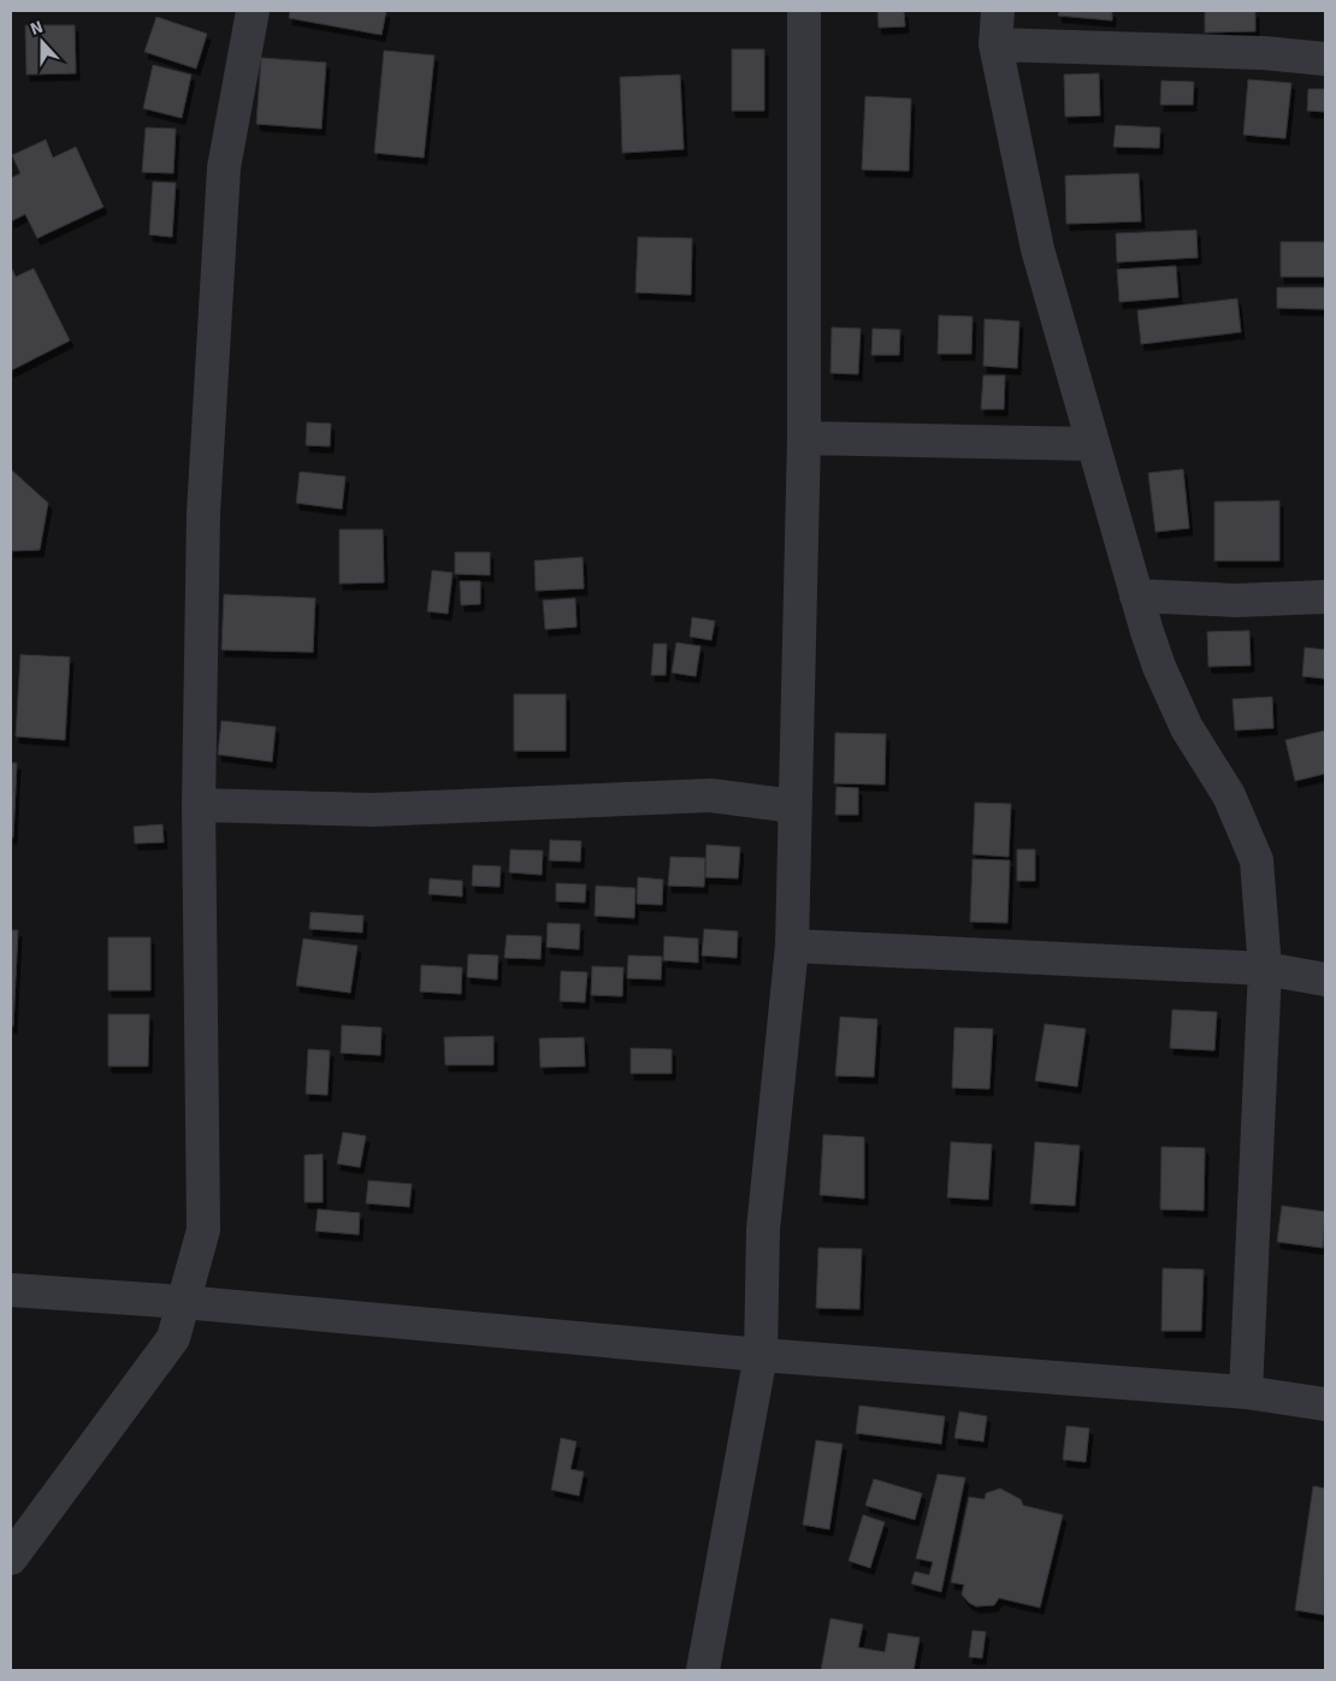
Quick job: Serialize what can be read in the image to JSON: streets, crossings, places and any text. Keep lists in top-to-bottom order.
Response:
{
  "north": "top"
}
